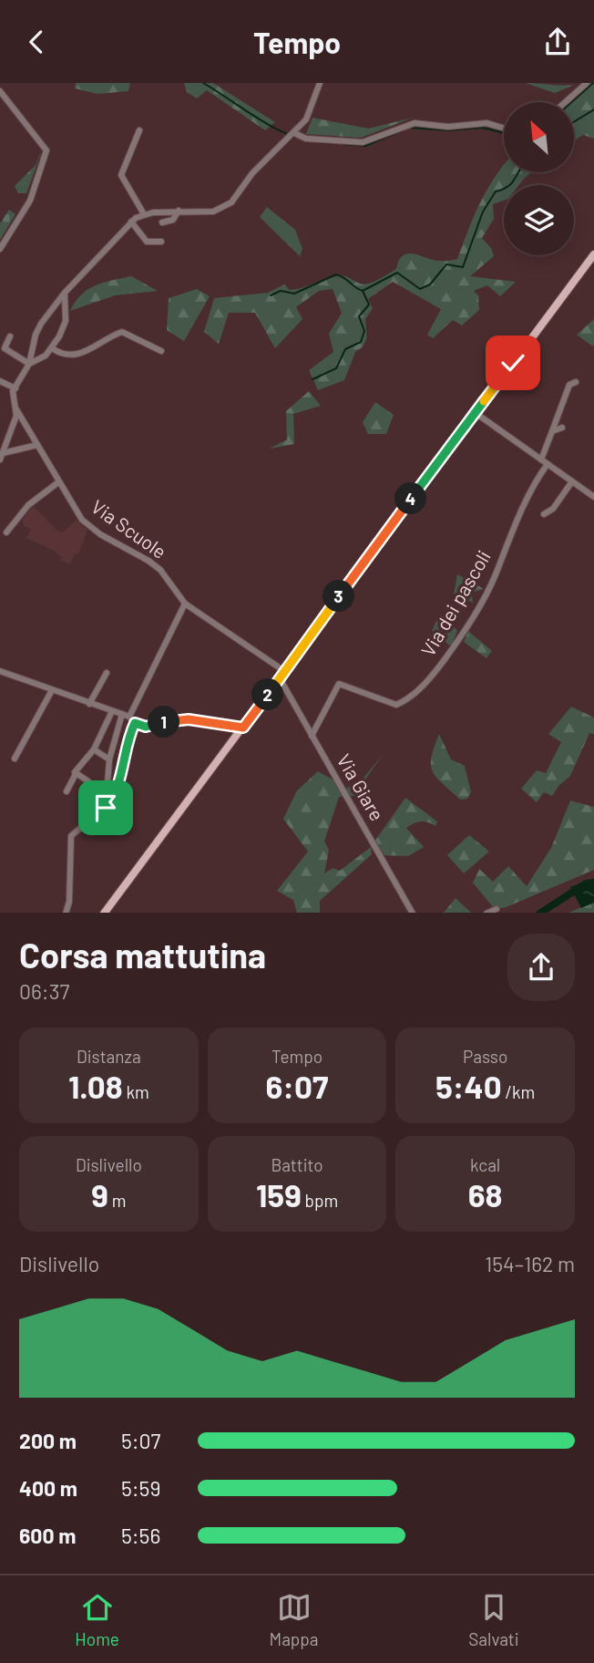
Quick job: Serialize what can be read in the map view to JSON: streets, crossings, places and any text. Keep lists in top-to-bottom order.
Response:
{
  "streets": {
    "street": ["Via Scuole", "Via dei pascoli", "Via Giare"]
  },
  "crossings": [
    ["Via Scuole", "Via Giare"],
    ["Via dei pascoli", "Via Giare"]
  ],
  "north": "top left",
  "page": {
    "header": "Tempo",
    "pins": [
      "4",
      "3",
      "2",
      "1"
    ],
    "heading": ["Corsa mattutina", "06:37"],
    "stats": [
      ["Distanza", "1.08 km"],
      ["Tempo", "6:07"],
      ["Passo", "5:40 /km"],
      ["Dislivello", "9 m"],
      ["Battito", "159 bpm"],
      ["kcal", "68"]
    ],
    "chart": ["Dislivello", "154–162 m"],
    "list": [
      {
        "name": "200 m",
        "note": "5:07"
      },
      {
        "name": "400 m",
        "note": "5:59"
      },
      {
        "name": "600 m",
        "note": "5:56"
      }
    ],
    "tabs": ["Home", "Mappa", "Salvati"]
  }
}
